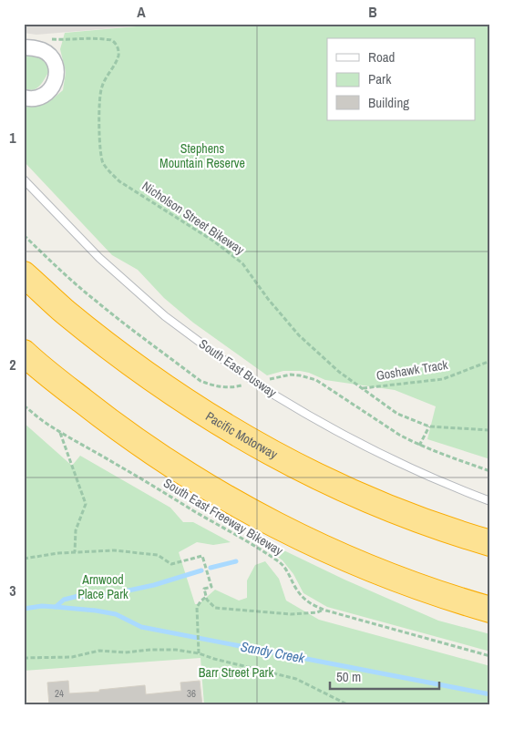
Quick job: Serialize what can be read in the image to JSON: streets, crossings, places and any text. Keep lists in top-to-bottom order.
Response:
{
  "streets": {
    "highway": ["Pacific Motorway"],
    "lane": ["South East Busway"],
    "path": ["Nicholson Street Bikeway", "Goshawk Track", "South East Freeway Bikeway"]
  },
  "crossings": [
    ["Nicholson Street Bikeway", "Goshawk Track"]
  ],
  "water": ["Sandy Creek"],
  "parks": ["Stephens Mountain Reserve", "Arnwood Place Park", "Barr Street Park"],
  "house_numbers": ["24", "36"],
  "legend": ["Road", "Park", "Building"],
  "scale_bar": "50 m",
  "grid": {
    "columns": ["A", "B"],
    "rows": ["1", "2", "3"]
  }
}
